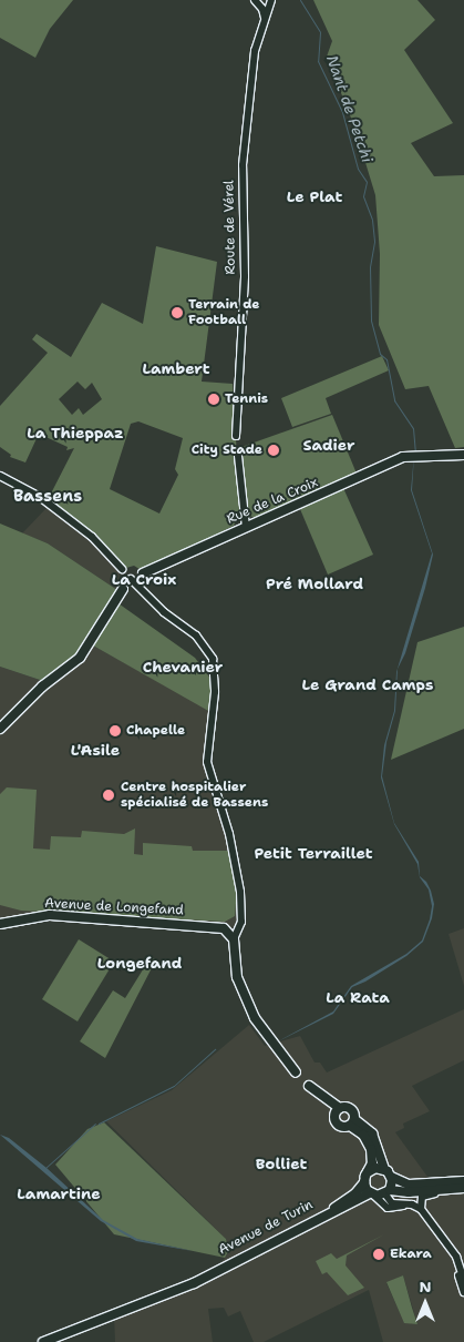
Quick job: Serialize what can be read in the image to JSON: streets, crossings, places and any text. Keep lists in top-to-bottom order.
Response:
{
  "streets": {
    "main road": ["Rue de la Croix", "Avenue de Longefand", "Avenue de Turin"],
    "street": ["Route de Vérel"]
  },
  "districts": [
    "Le Plat",
    "Lambert",
    "La Thieppaz",
    "Sadier",
    "Bassens",
    "La Croix",
    "Pré Mollard",
    "Chevanier",
    "Le Grand Camps",
    "L'Asile",
    "Petit Terraillet",
    "Longefand",
    "La Rata",
    "Bolliet",
    "Lamartine"
  ],
  "water": ["Nant de Petchi"],
  "places": [
    "Terrain de Football",
    "Tennis",
    "City Stade",
    "Chapelle",
    "Centre hospitalier spécialisé de Bassens",
    "Ekara"
  ],
  "north": "top"
}
